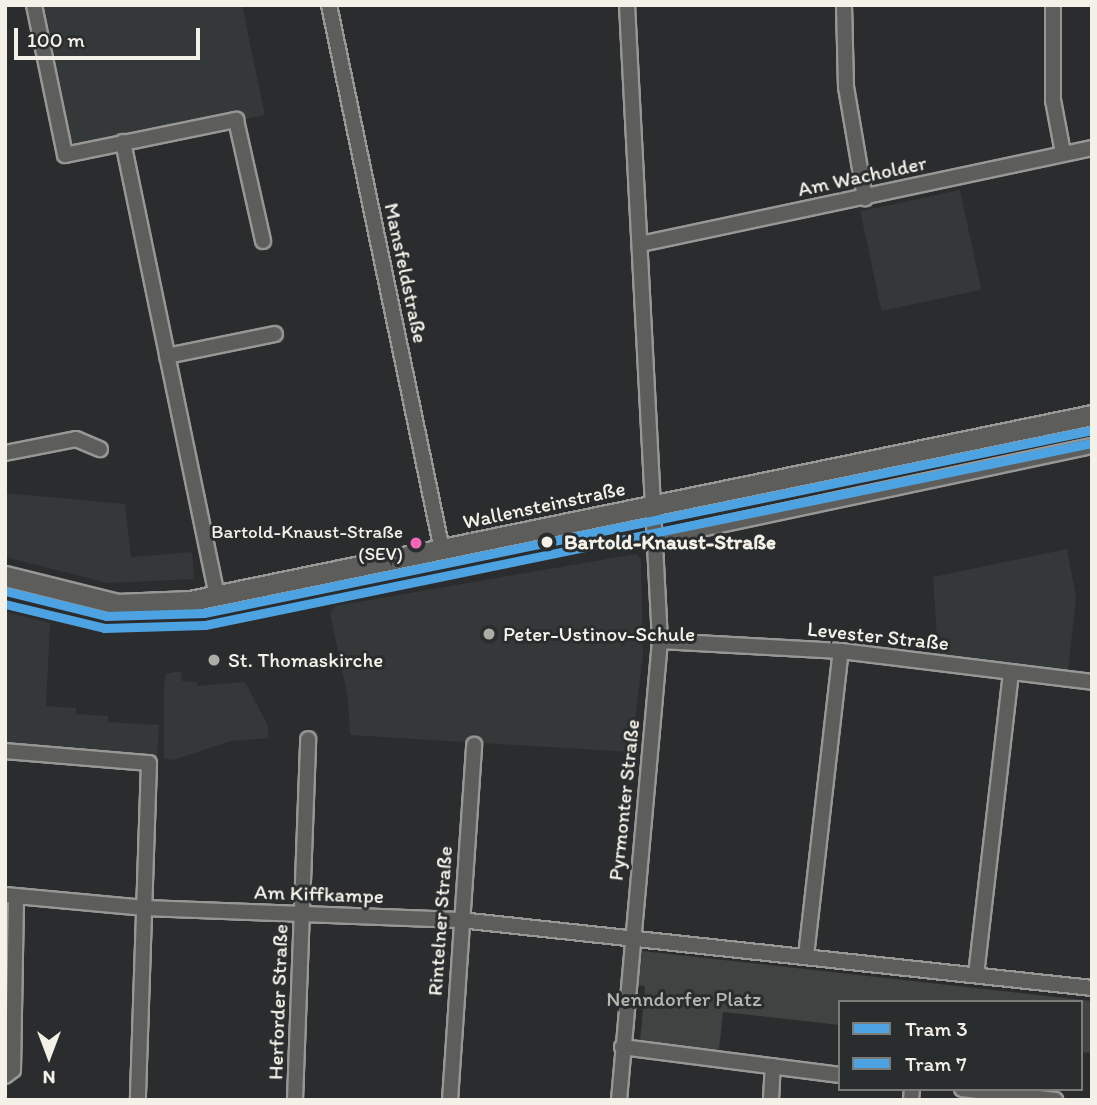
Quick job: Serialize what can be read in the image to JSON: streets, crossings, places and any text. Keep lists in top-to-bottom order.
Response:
{
  "streets": {
    "street": [
      "Am Wacholder",
      "Mansfeldstraße",
      "Wallensteinstraße",
      "Levester Straße",
      "Pyrmonter Straße",
      "Am Kiffkampe",
      "Rintelner Straße",
      "Herforder Straße"
    ]
  },
  "crossings": [
    ["Mansfeldstraße", "Wallensteinstraße"],
    ["Wallensteinstraße", "Pyrmonter Straße"],
    ["Levester Straße", "Pyrmonter Straße"],
    ["Pyrmonter Straße", "Am Kiffkampe"],
    ["Am Kiffkampe", "Rintelner Straße"],
    ["Am Kiffkampe", "Herforder Straße"]
  ],
  "parks": ["Nenndorfer Platz"],
  "places": [
    "Bartold-Knaust-Straße",
    "Bartold-Knaust-Straße (SEV)",
    "Peter-Ustinov-Schule",
    "St. Thomaskirche"
  ],
  "lines": ["tram line 3", "tram line 7"],
  "legend": ["Tram 3", "Tram 7"],
  "scale_bar": "100 m",
  "north": "bottom"
}
